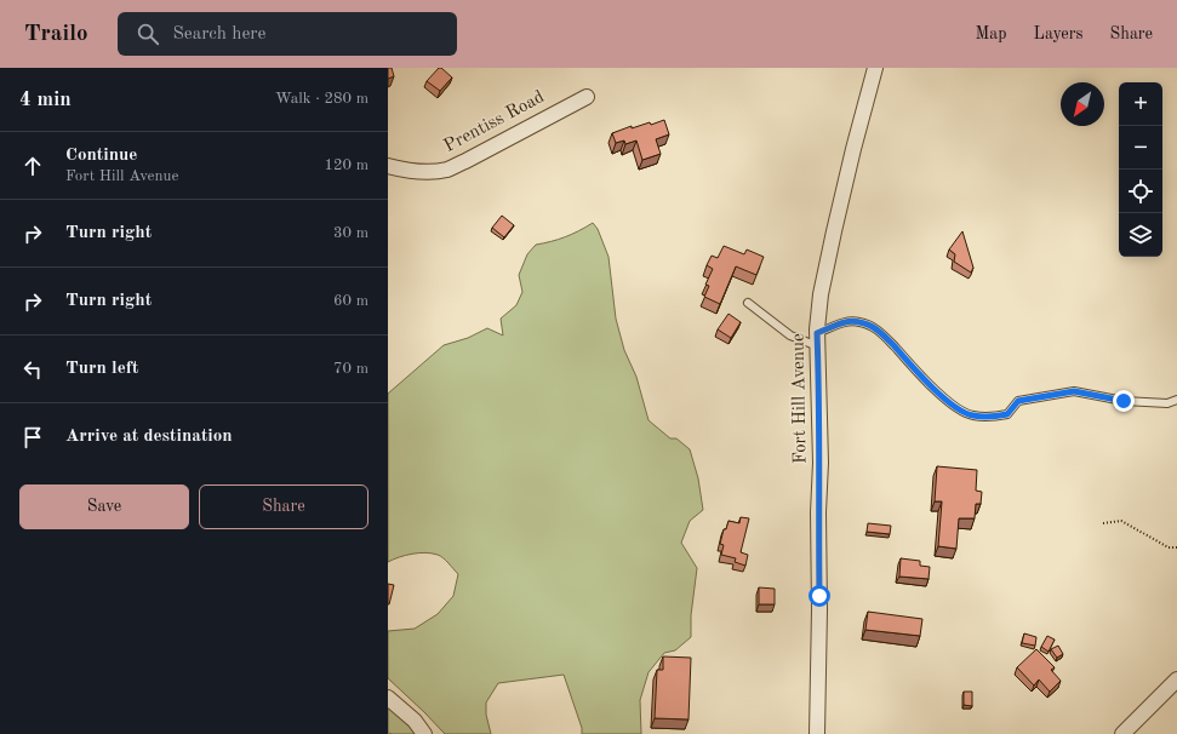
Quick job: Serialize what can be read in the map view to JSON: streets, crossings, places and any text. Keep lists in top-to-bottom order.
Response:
{
  "streets": {
    "street": ["Prentiss Road", "Fort Hill Avenue"]
  },
  "north": "bottom left",
  "page": {
    "header": "Trailo",
    "search": "Search here",
    "nav": ["Map", "Layers", "Share"],
    "heading": ["4 min", "Walk · 280 m"],
    "map_buttons": ["+", "−"],
    "list": [
      ["Continue", "Fort Hill Avenue", "120 m"],
      ["Turn right", "30 m"],
      ["Turn right", "60 m"],
      ["Turn left", "70 m"],
      "Arrive at destination"
    ],
    "buttons": ["Save", "Share"]
  }
}
